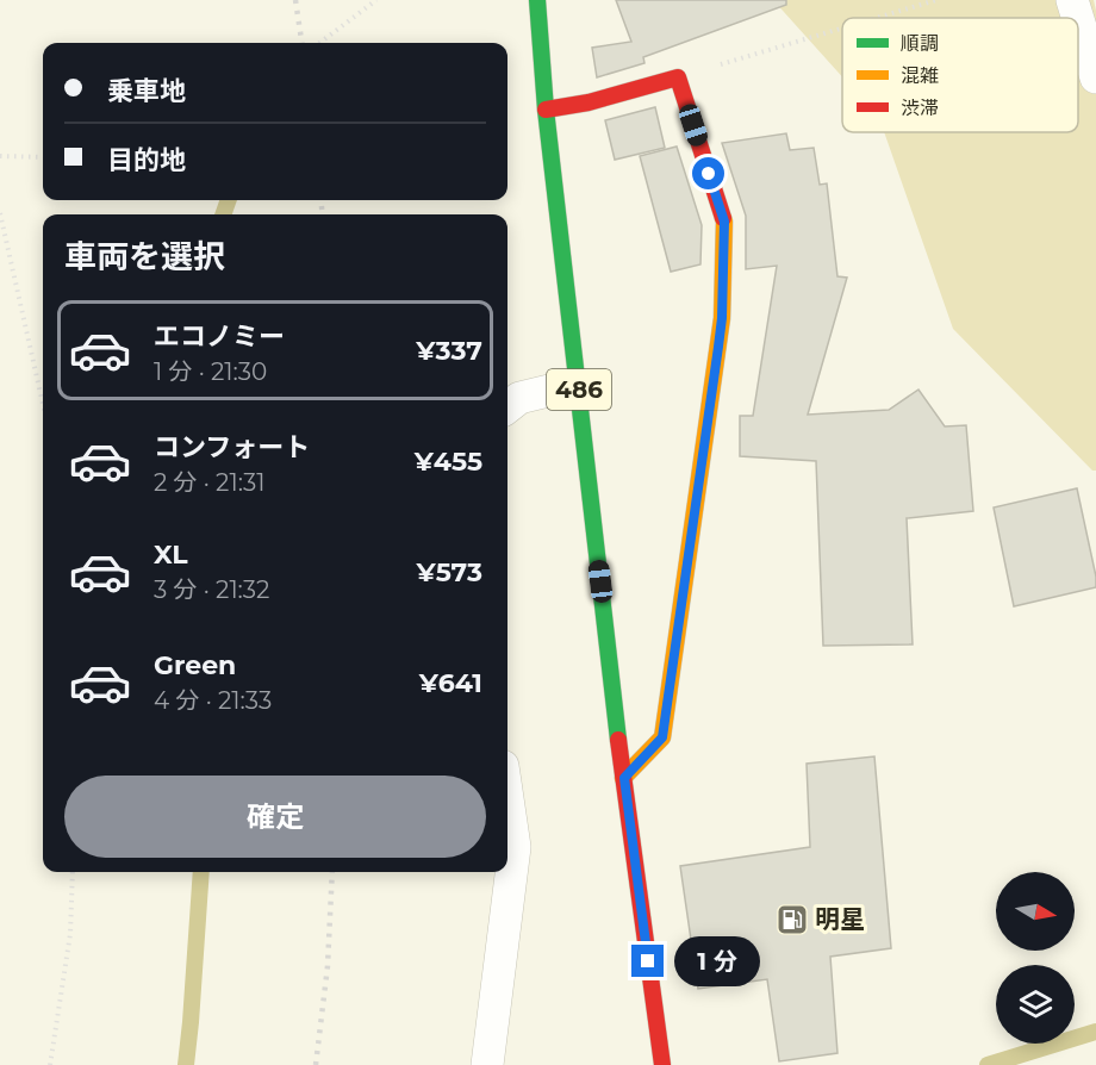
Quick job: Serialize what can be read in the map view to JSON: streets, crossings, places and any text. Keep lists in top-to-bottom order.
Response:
{
  "streets": {
    "main road": ["486"]
  },
  "places": {
    "fuel station": ["明星"]
  },
  "legend": ["順調", "混雑", "渋滞"],
  "north": "right",
  "page": {
    "banner": ["乗車地", "目的地"],
    "heading": "車両を選択",
    "list": [
      {
        "name": "エコノミー",
        "note": "1 分 · 21:30",
        "value": "¥337"
      },
      {
        "name": "コンフォート",
        "note": "2 分 · 21:31",
        "value": "¥455"
      },
      {
        "name": "XL",
        "note": "3 分 · 21:32",
        "value": "¥573"
      },
      {
        "name": "Green",
        "note": "4 分 · 21:33",
        "value": "¥641"
      }
    ],
    "buttons": "確定",
    "bubble": "1 分"
  }
}
